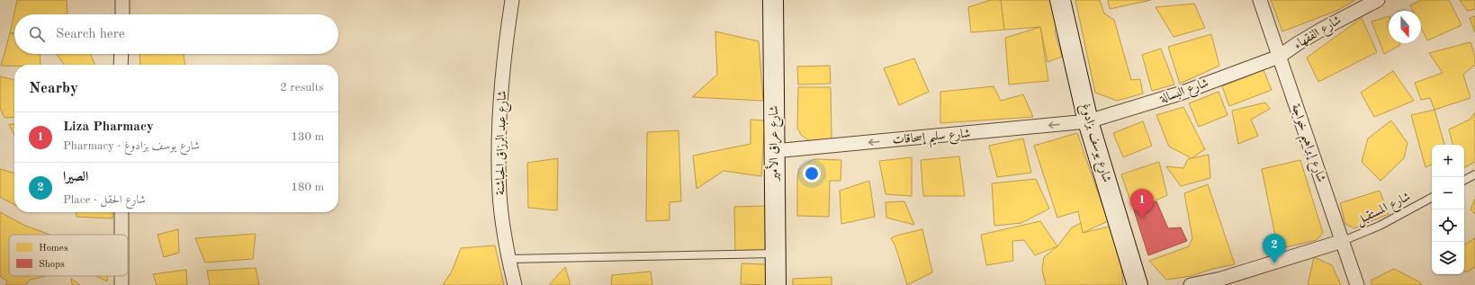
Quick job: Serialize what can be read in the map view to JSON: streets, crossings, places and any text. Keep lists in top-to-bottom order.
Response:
{
  "streets": {
    "main road": ["شارع عراق الأمير", "شارع يوسف بزادوغ"],
    "street": [
      "شارع الفقهاء",
      "شارع البسالة",
      "شارع سليم إسحاقات",
      "شارع عبد الرزاق الحباشنة",
      "شارع إبراهيم خواجة"
    ],
    "lane": ["شارع المستقبل"]
  },
  "crossings": [
    ["شارع الفقهاء", "شارع البسالة"],
    ["شارع الفقهاء", "شارع إبراهيم خواجة"],
    ["شارع البسالة", "شارع سليم إسحاقات"],
    ["شارع البسالة", "شارع يوسف بزادوغ"],
    ["شارع البسالة", "شارع إبراهيم خواجة"],
    ["شارع سليم إسحاقات", "شارع عراق الأمير"],
    ["شارع سليم إسحاقات", "شارع يوسف بزادوغ"],
    ["شارع إبراهيم خواجة", "شارع المستقبل"]
  ],
  "one_way": ["شارع سليم إسحاقات"],
  "legend": ["Homes", "Shops"],
  "north": "bottom",
  "page": {
    "search": "Search here",
    "heading": ["Nearby", "2 results"],
    "list": [
      {
        "mark": "1",
        "name": "Liza Pharmacy",
        "note": "Pharmacy · شارع يوسف بزادوغ",
        "value": "130 m"
      },
      {
        "mark": "2",
        "name": "الصيرا",
        "note": "Place · شارع الحقل",
        "value": "180 m"
      }
    ],
    "map_buttons": ["+", "−"],
    "pins": ["1", "2"]
  }
}
